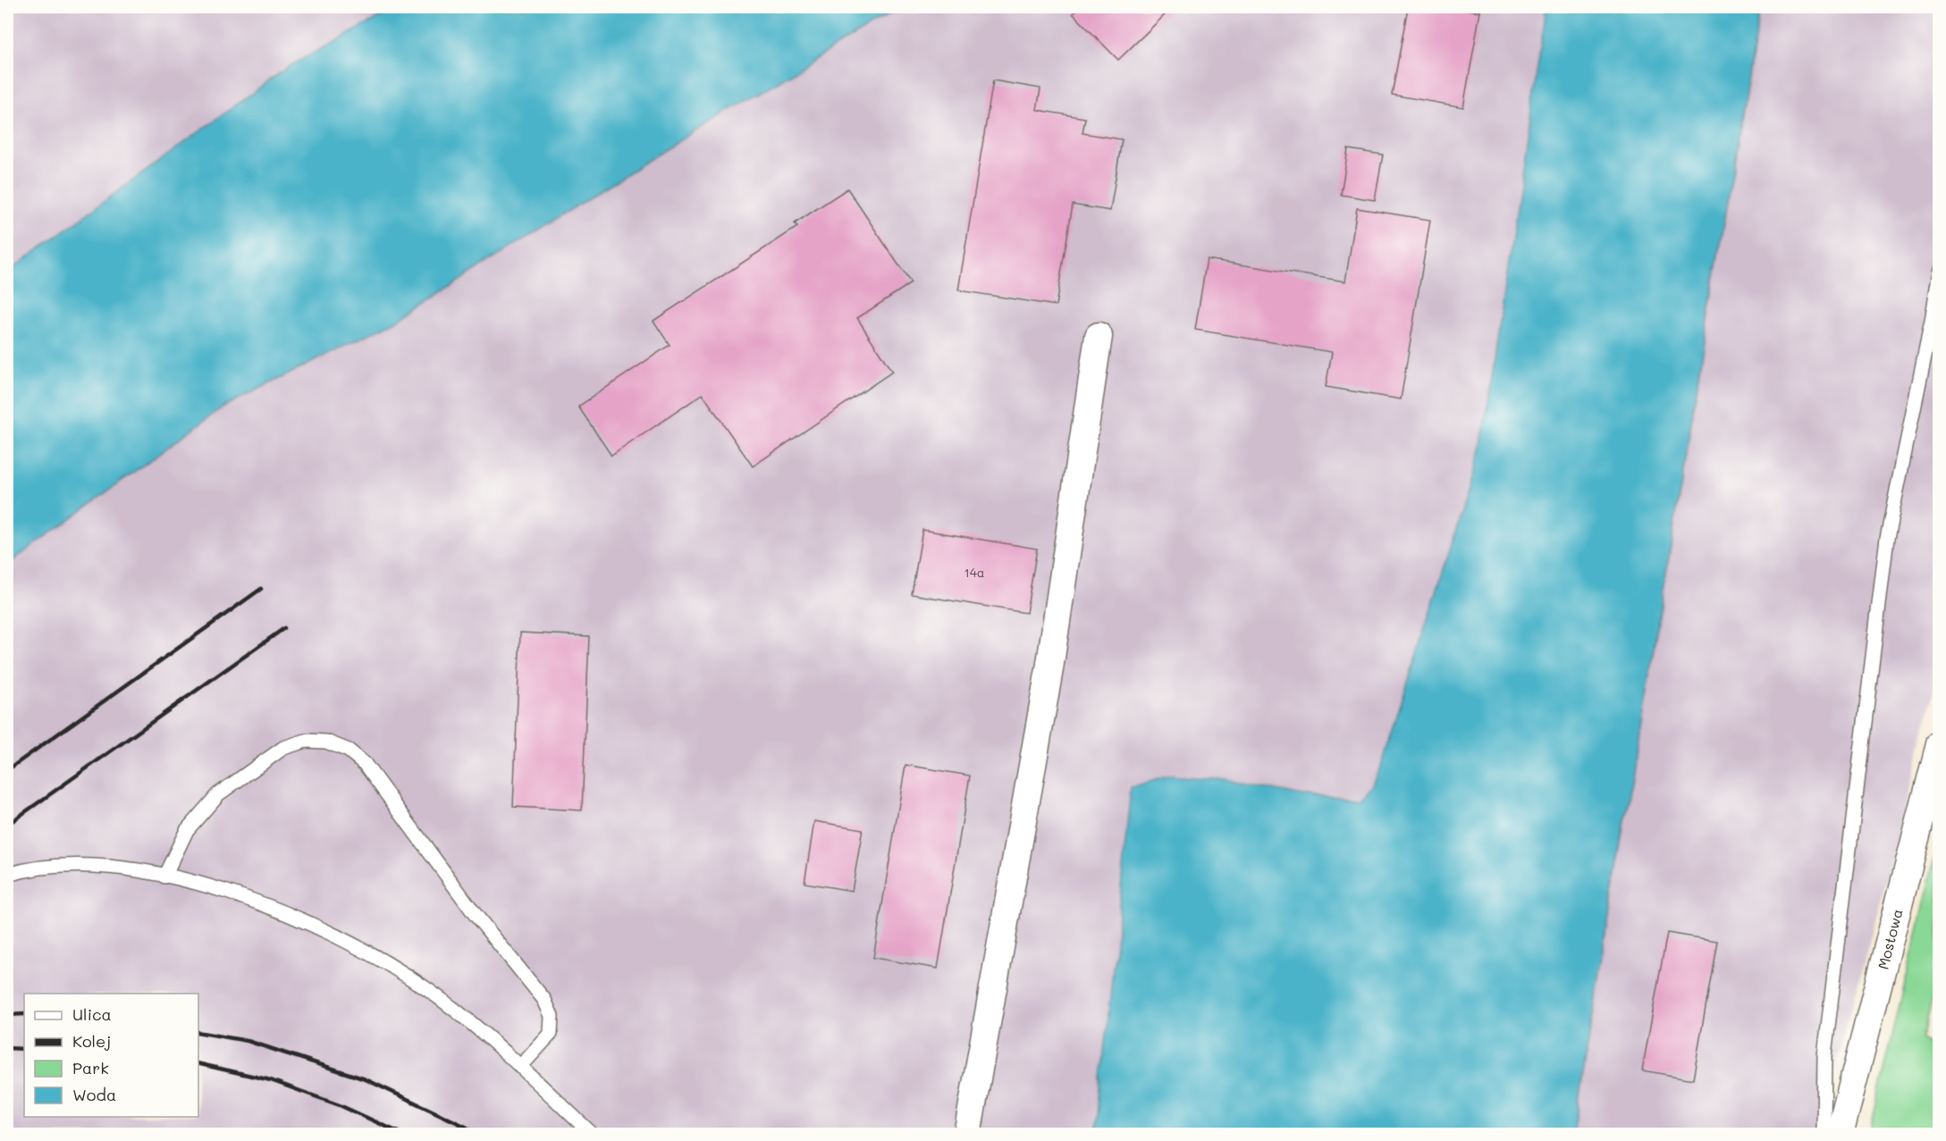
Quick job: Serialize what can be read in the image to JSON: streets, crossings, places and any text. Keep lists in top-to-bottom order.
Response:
{
  "streets": {
    "street": ["Mostowa"]
  },
  "house_numbers": ["14a"],
  "legend": [
    "Ulica",
    "Kolej",
    "Park",
    "Woda"
  ]
}
